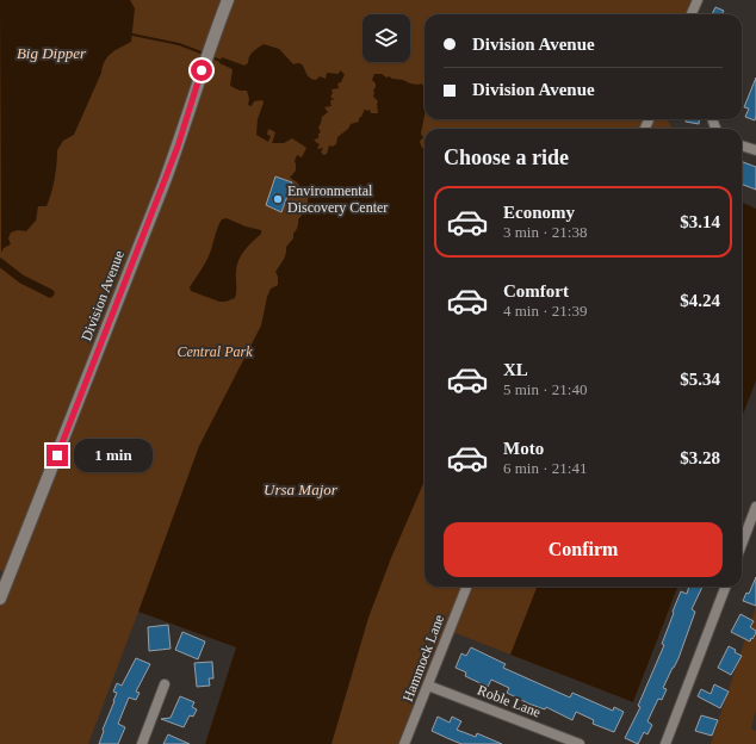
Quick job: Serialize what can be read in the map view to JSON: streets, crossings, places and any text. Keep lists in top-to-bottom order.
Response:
{
  "streets": {
    "street": ["Division Avenue", "Hammock Lane", "Roble Lane"]
  },
  "crossings": [
    ["Hammock Lane", "Roble Lane"]
  ],
  "water": ["Big Dipper", "Ursa Major"],
  "parks": ["Central Park"],
  "places": ["Environmental Discovery Center"],
  "page": {
    "banner": ["Division Avenue", "Division Avenue"],
    "heading": "Choose a ride",
    "list": [
      {
        "name": "Economy",
        "note": "3 min · 21:38",
        "value": "$3.14"
      },
      {
        "name": "Comfort",
        "note": "4 min · 21:39",
        "value": "$4.24"
      },
      {
        "name": "XL",
        "note": "5 min · 21:40",
        "value": "$5.34"
      },
      {
        "name": "Moto",
        "note": "6 min · 21:41",
        "value": "$3.28"
      }
    ],
    "bubble": "1 min",
    "buttons": "Confirm"
  }
}
